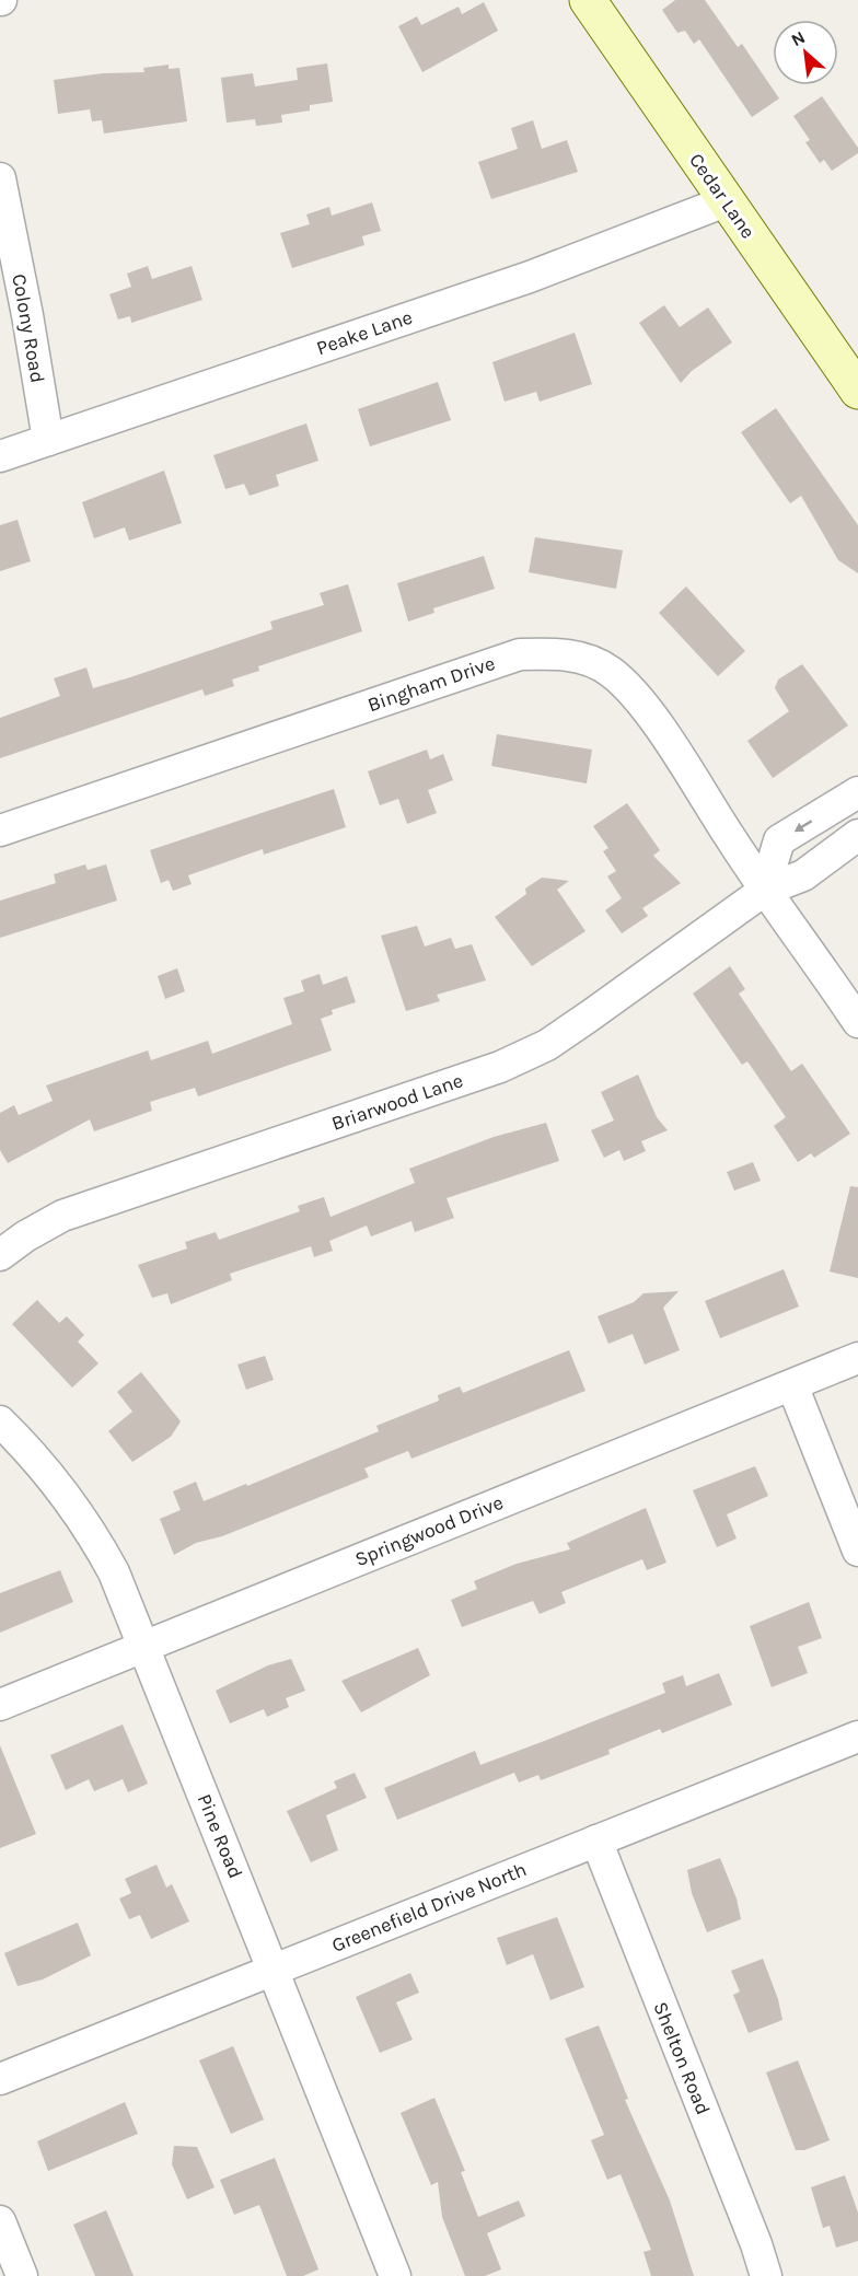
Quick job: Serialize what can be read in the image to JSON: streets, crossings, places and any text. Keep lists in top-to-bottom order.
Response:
{
  "streets": {
    "main road": ["Cedar Lane"],
    "street": [
      "Colony Road",
      "Peake Lane",
      "Bingham Drive",
      "Briarwood Lane",
      "Springwood Drive",
      "Pine Road",
      "Greenefield Drive North",
      "Shelton Road"
    ]
  },
  "crossings": [
    ["Cedar Lane", "Peake Lane"],
    ["Colony Road", "Peake Lane"],
    ["Bingham Drive", "Briarwood Lane"],
    ["Springwood Drive", "Pine Road"],
    ["Pine Road", "Greenefield Drive North"],
    ["Greenefield Drive North", "Shelton Road"]
  ],
  "north": "top left"
}
